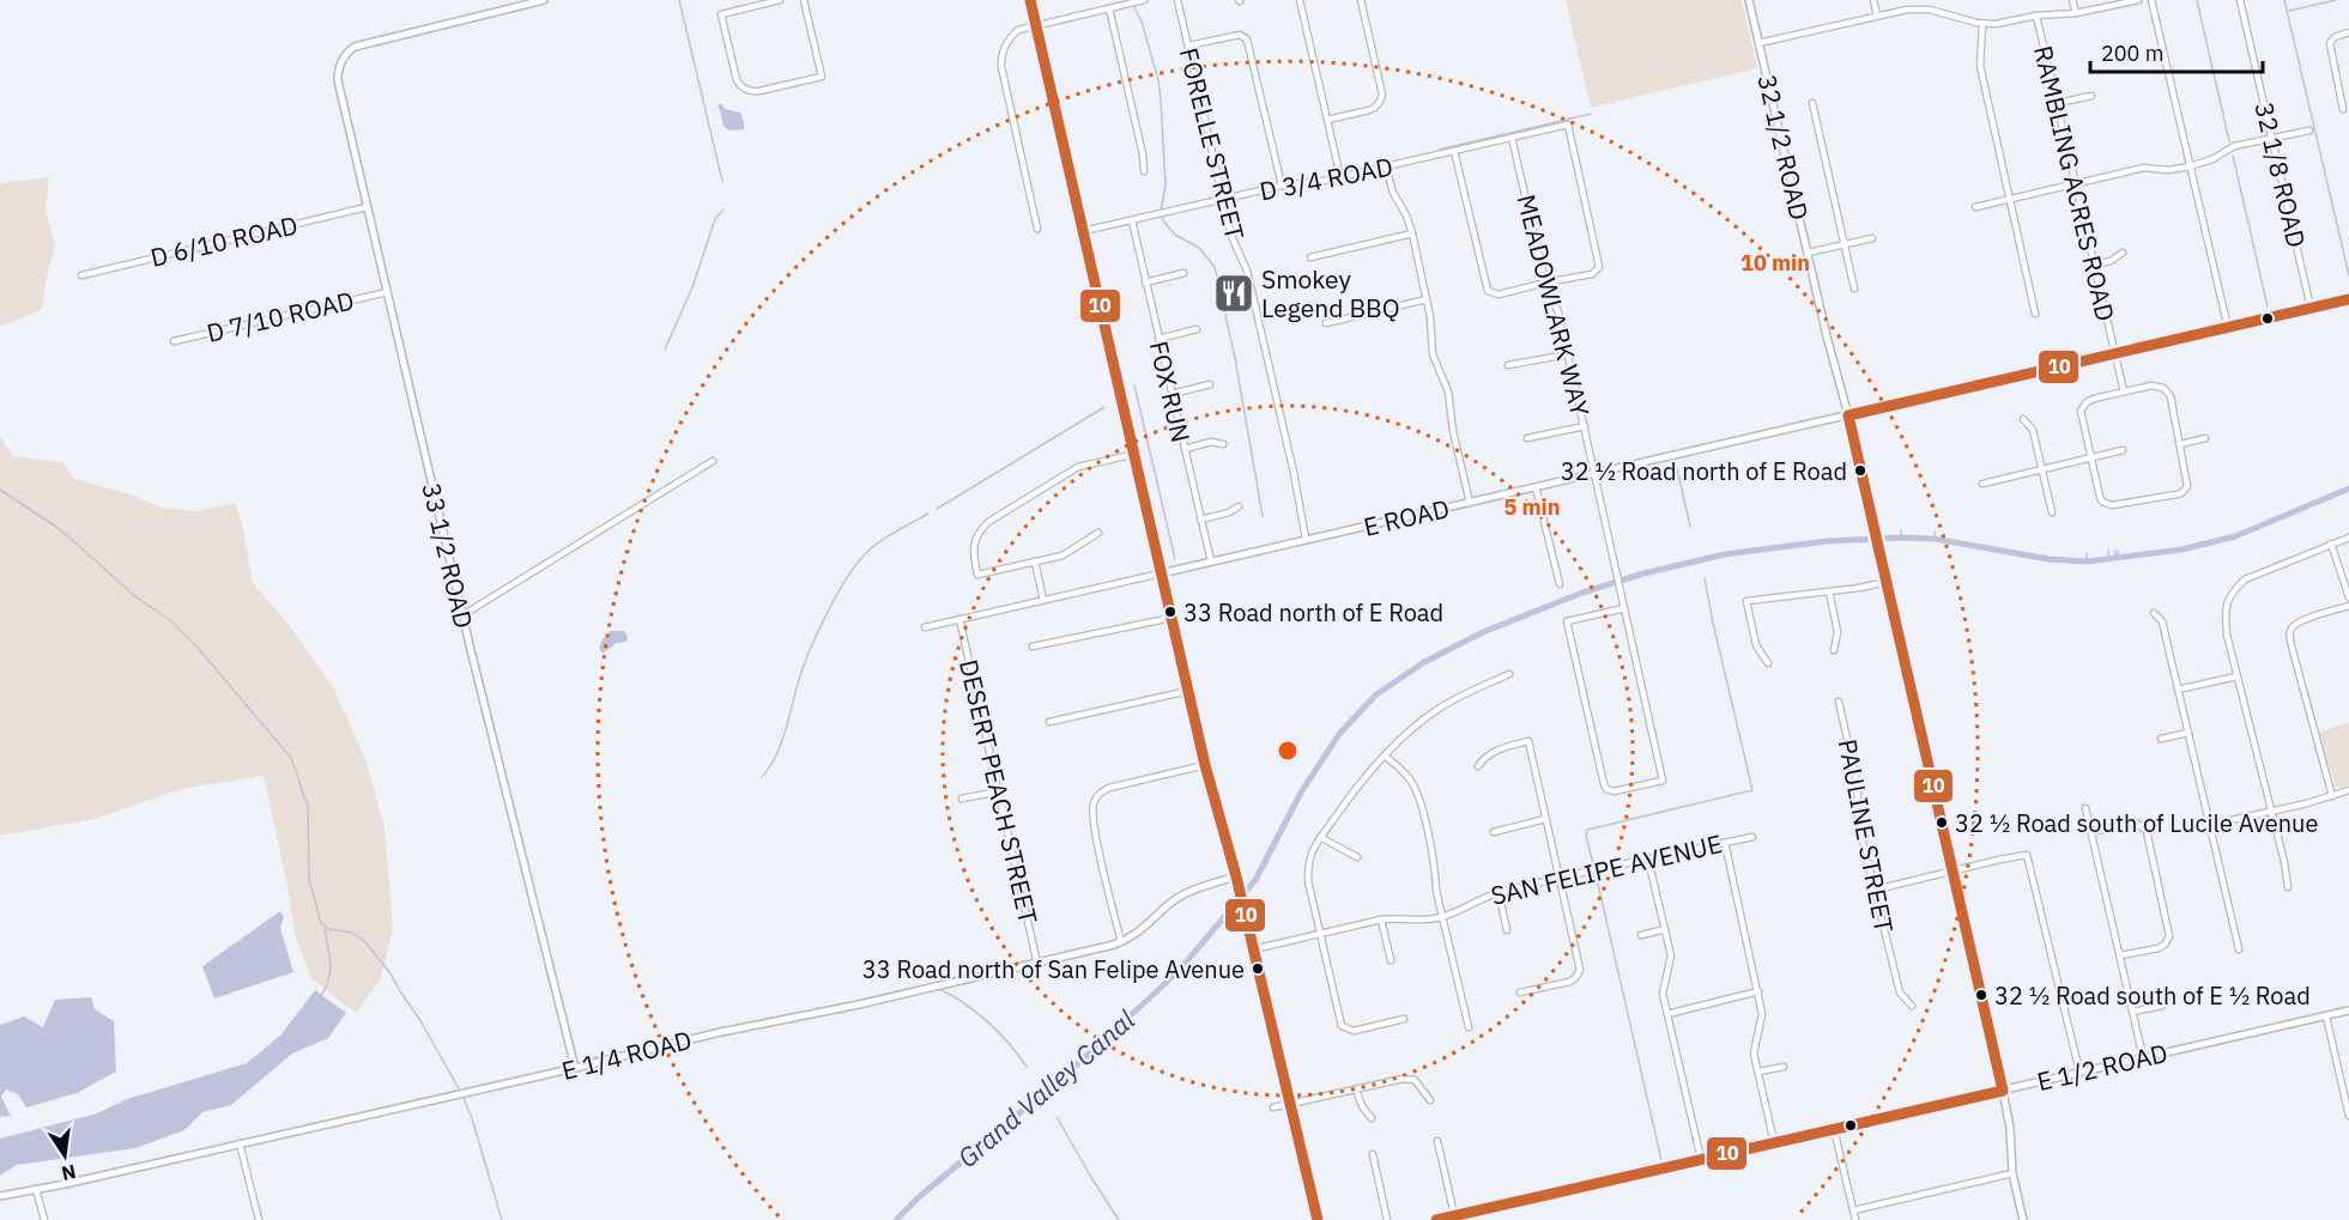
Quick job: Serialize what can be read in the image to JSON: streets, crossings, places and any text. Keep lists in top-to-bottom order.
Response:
{
  "streets": {
    "street": [
      "FORELLE STREET",
      "32 1/2 ROAD",
      "32 1/8 ROAD",
      "D 3/4 ROAD",
      "RAMBLING ACRES ROAD",
      "D 6/10 ROAD",
      "MEADOWLARK WAY",
      "D 7/10 ROAD",
      "FOX RUN",
      "E ROAD",
      "33 1/2 ROAD",
      "DESERT PEACH STREET",
      "PAULINE STREET",
      "SAN FELIPE AVENUE",
      "E 1/4 ROAD",
      "E 1/2 ROAD"
    ]
  },
  "crossings": [
    ["FORELLE STREET", "D 3/4 ROAD"],
    ["FORELLE STREET", "E ROAD"],
    ["32 1/2 ROAD", "E ROAD"],
    ["32 1/2 ROAD", "E 1/2 ROAD"],
    ["32 1/8 ROAD", "E ROAD"],
    ["D 3/4 ROAD", "MEADOWLARK WAY"],
    ["D 3/4 ROAD", "FOX RUN"],
    ["RAMBLING ACRES ROAD", "E ROAD"],
    ["D 6/10 ROAD", "33 1/2 ROAD"],
    ["MEADOWLARK WAY", "E ROAD"],
    ["D 7/10 ROAD", "33 1/2 ROAD"],
    ["FOX RUN", "E ROAD"],
    ["E ROAD", "DESERT PEACH STREET"],
    ["33 1/2 ROAD", "E 1/4 ROAD"],
    ["DESERT PEACH STREET", "E 1/4 ROAD"]
  ],
  "water": ["Grand Valley Canal"],
  "places": {
    "restaurant": ["Smokey Legend BBQ"],
    "other": [
      "32 ½ Road north of E Road",
      "33 Road north of E Road",
      "32 ½ Road south of Lucile Avenue",
      "33 Road north of San Felipe Avenue",
      "32 ½ Road south of E ½ Road"
    ]
  },
  "lines": ["transit line 10"],
  "scale_bar": "200 m",
  "north": "bottom",
  "rings": ["10 min", "5 min"]
}
